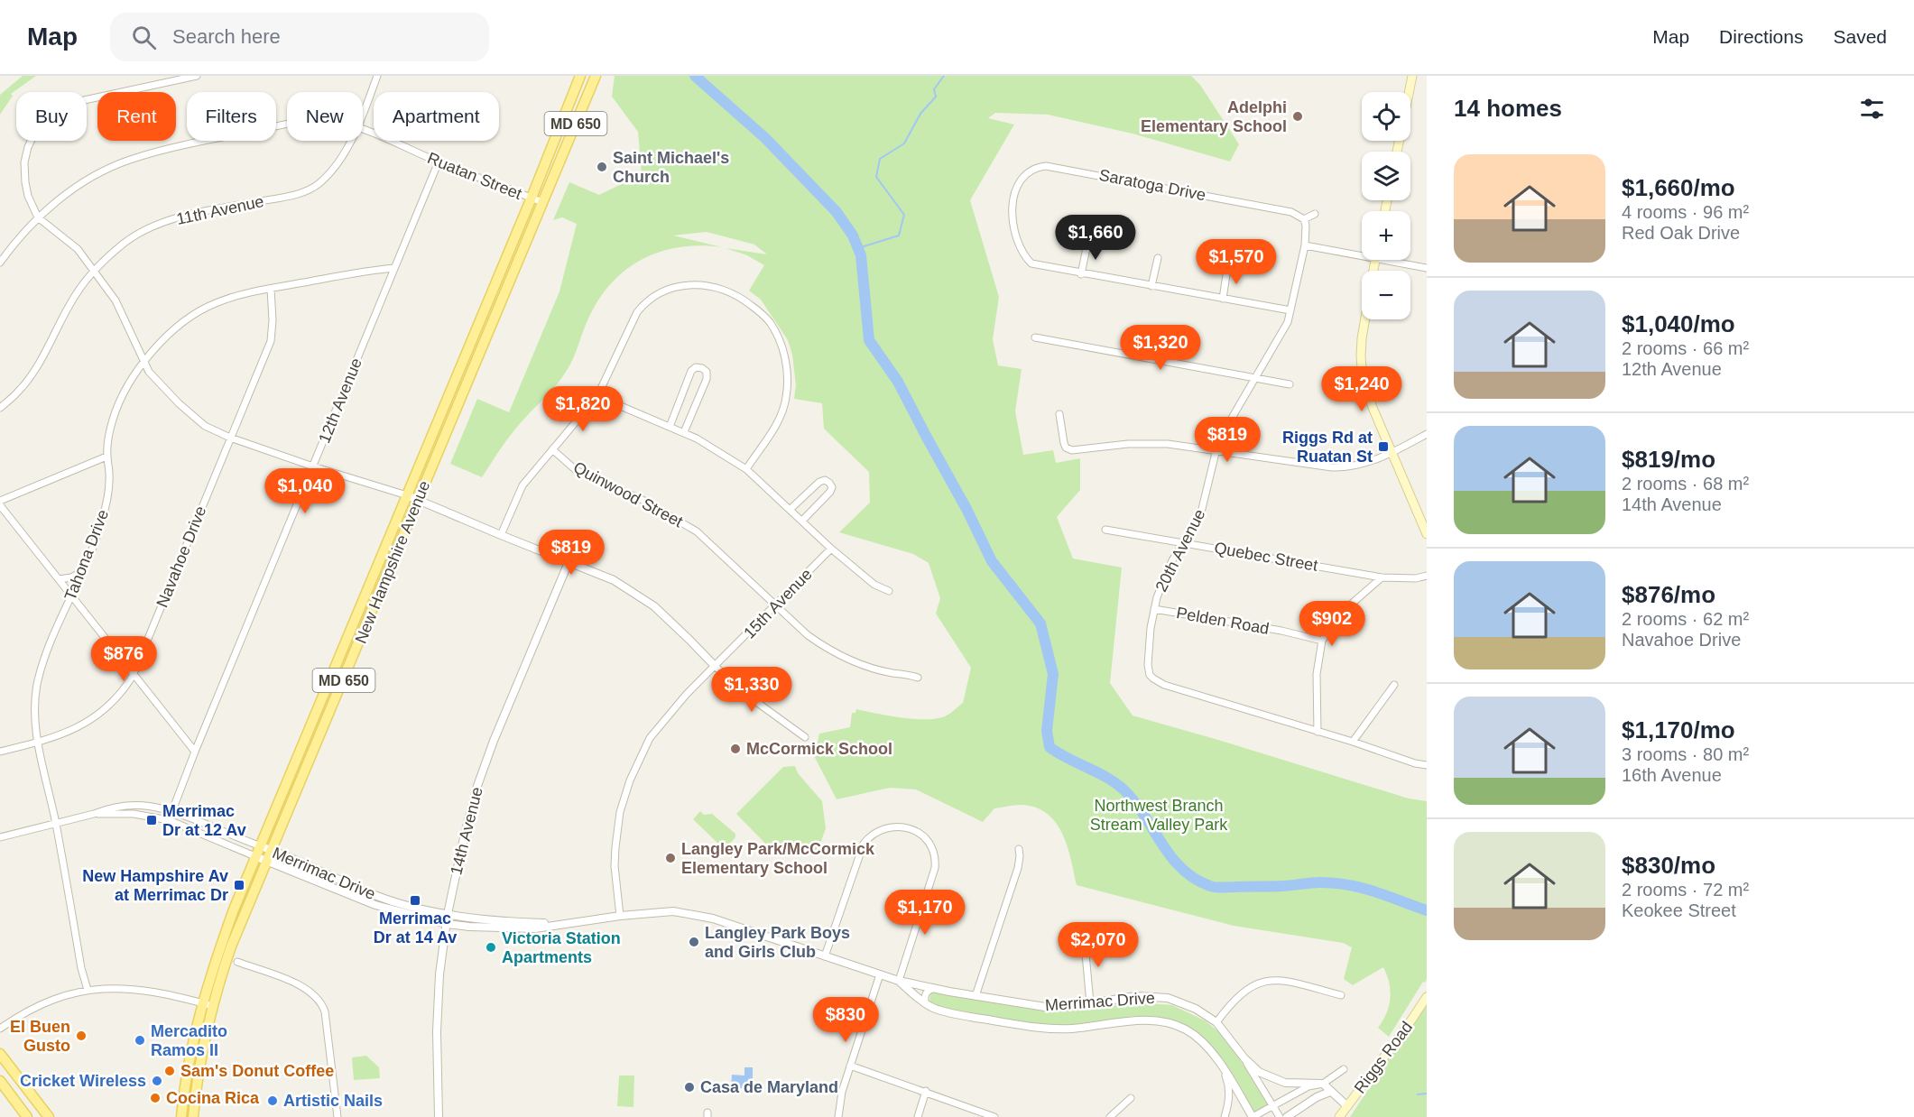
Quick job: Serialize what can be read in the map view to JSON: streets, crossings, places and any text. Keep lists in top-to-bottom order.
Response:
{
  "streets": {
    "main road": ["MD 650", "New Hampshire Avenue", "Riggs Road"],
    "street": [
      "Ruatan Street",
      "Saratoga Drive",
      "11th Avenue",
      "12th Avenue",
      "Quinwood Street",
      "20th Avenue",
      "Tahona Drive",
      "Navahoe Drive",
      "Quebec Street",
      "15th Avenue",
      "Pelden Road",
      "14th Avenue",
      "Merrimac Drive"
    ]
  },
  "crossings": [
    ["Ruatan Street", "12th Avenue"],
    ["Ruatan Street", "New Hampshire Avenue"],
    ["Saratoga Drive", "20th Avenue"],
    ["12th Avenue", "Tahona Drive"],
    ["12th Avenue", "Merrimac Drive"],
    ["Quinwood Street", "15th Avenue"],
    ["20th Avenue", "Quebec Street"],
    ["20th Avenue", "Pelden Road"],
    ["Tahona Drive", "Navahoe Drive"],
    ["Tahona Drive", "Merrimac Drive"],
    ["New Hampshire Avenue", "Merrimac Drive"],
    ["15th Avenue", "Merrimac Drive"],
    ["14th Avenue", "Merrimac Drive"]
  ],
  "parks": ["Northwest Branch Stream Valley Park"],
  "places": {
    "other": [
      "Adelphi Elementary School",
      "Saint Michael's Church",
      "McCormick School",
      "Langley Park/McCormick Elementary School",
      "Langley Park Boys and Girls Club",
      "Victoria Station Apartments",
      "El Buen Gusto",
      "Mercadito Ramos II",
      "Sam's Donut Coffee",
      "Cricket Wireless",
      "Casa de Maryland",
      "Cocina Rica",
      "Artistic Nails"
    ],
    "transit": [
      "Riggs Rd at Ruatan St",
      "Merrimac Dr at 12 Av",
      "New Hampshire Av at Merrimac Dr",
      "Merrimac Dr at 14 Av"
    ]
  },
  "page": {
    "header": "Map",
    "search": "Search here",
    "nav": ["Map", "Directions", "Saved"],
    "heading": "14 homes",
    "map_buttons": ["+", "−"],
    "chip": [
      "Buy",
      "Rent",
      "Filters",
      "New",
      "Apartment"
    ],
    "list": [
      {
        "name": "$1,660/mo",
        "note": "4 rooms · 96 m² · Red Oak Drive"
      },
      {
        "name": "$1,040/mo",
        "note": "2 rooms · 66 m² · 12th Avenue"
      },
      {
        "name": "$819/mo",
        "note": "2 rooms · 68 m² · 14th Avenue"
      },
      {
        "name": "$876/mo",
        "note": "2 rooms · 62 m² · Navahoe Drive"
      },
      {
        "name": "$1,170/mo",
        "note": "3 rooms · 80 m² · 16th Avenue"
      },
      {
        "name": "$830/mo",
        "note": "2 rooms · 72 m² · Keokee Street"
      }
    ],
    "price": [
      "$1,660",
      "$1,570",
      "$1,320",
      "$1,240",
      "$1,820",
      "$819",
      "$1,040",
      "$819",
      "$902",
      "$876",
      "$1,330",
      "$1,170",
      "$2,070",
      "$830"
    ]
  }
}
